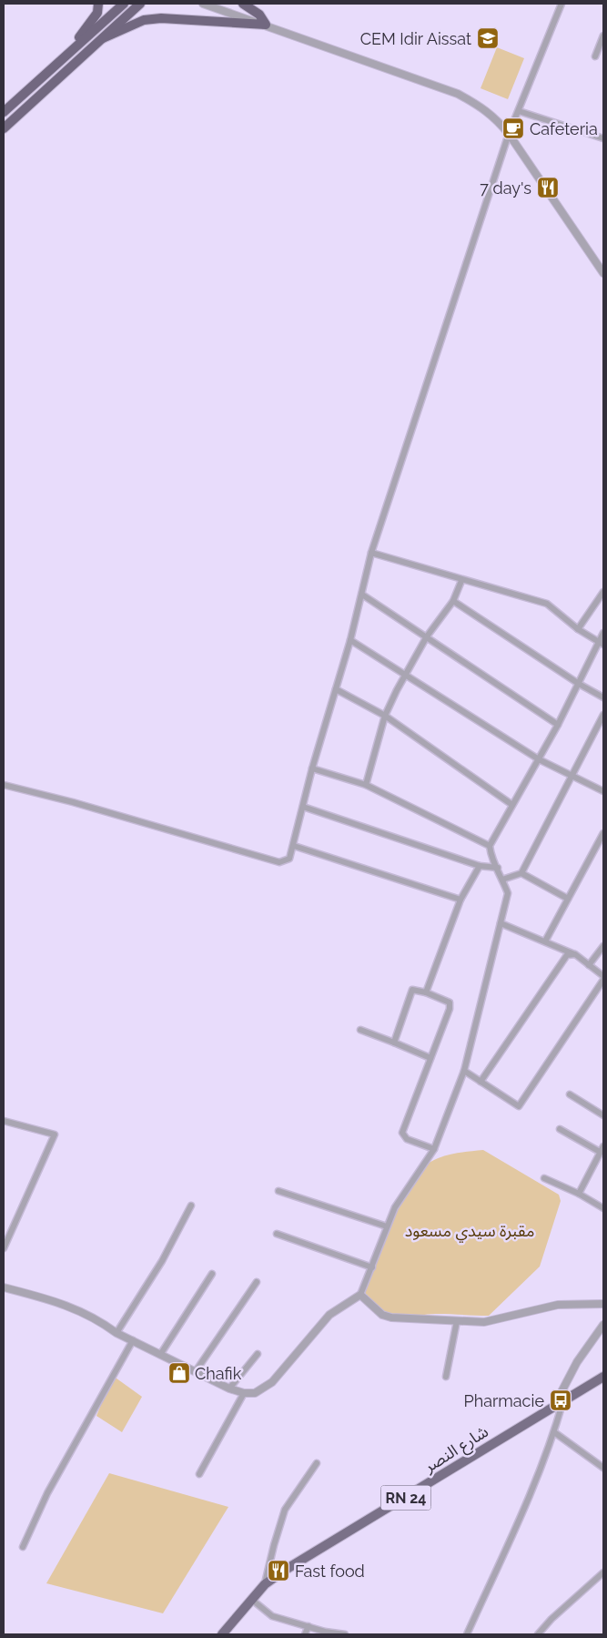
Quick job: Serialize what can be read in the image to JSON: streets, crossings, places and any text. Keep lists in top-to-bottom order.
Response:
{
  "streets": {
    "main road": ["شارع النصر", "RN 24"]
  },
  "parks": ["مقبرة سيدي مسعود"],
  "places": {
    "school or university": ["CEM Idir Aissat"],
    "cafe": ["Cafeteria"],
    "restaurant": ["7 day's", "Fast food"],
    "shop": ["Chafik"],
    "bus stop": ["Pharmacie"]
  }
}
